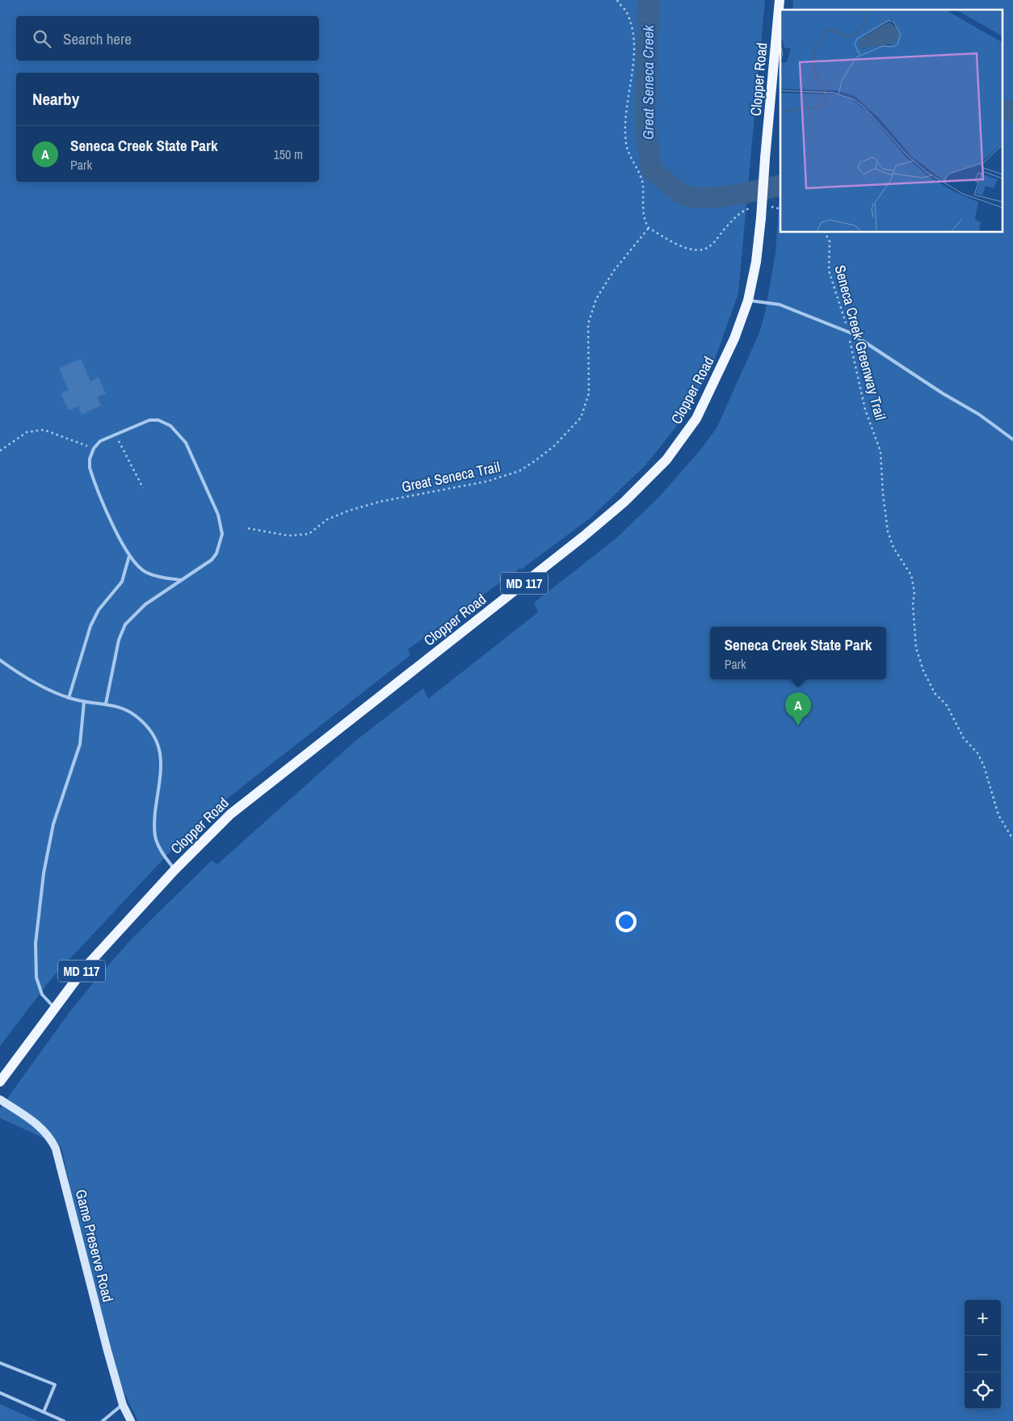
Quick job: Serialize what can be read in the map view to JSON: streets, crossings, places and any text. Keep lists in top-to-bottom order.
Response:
{
  "streets": {
    "main road": ["Clopper Road", "MD 117"],
    "street": ["Game Preserve Road"],
    "path": ["Seneca Creek Greenway Trail", "Great Seneca Trail"]
  },
  "water": ["Great Seneca Creek"],
  "page": {
    "search": "Search here",
    "heading": "Nearby",
    "list": [
      {
        "mark": "A",
        "name": "Seneca Creek State Park",
        "note": "Park",
        "value": "150 m"
      }
    ],
    "popup": ["Seneca Creek State Park", "Park"],
    "pins": "A",
    "map_buttons": ["+", "−"]
  }
}
